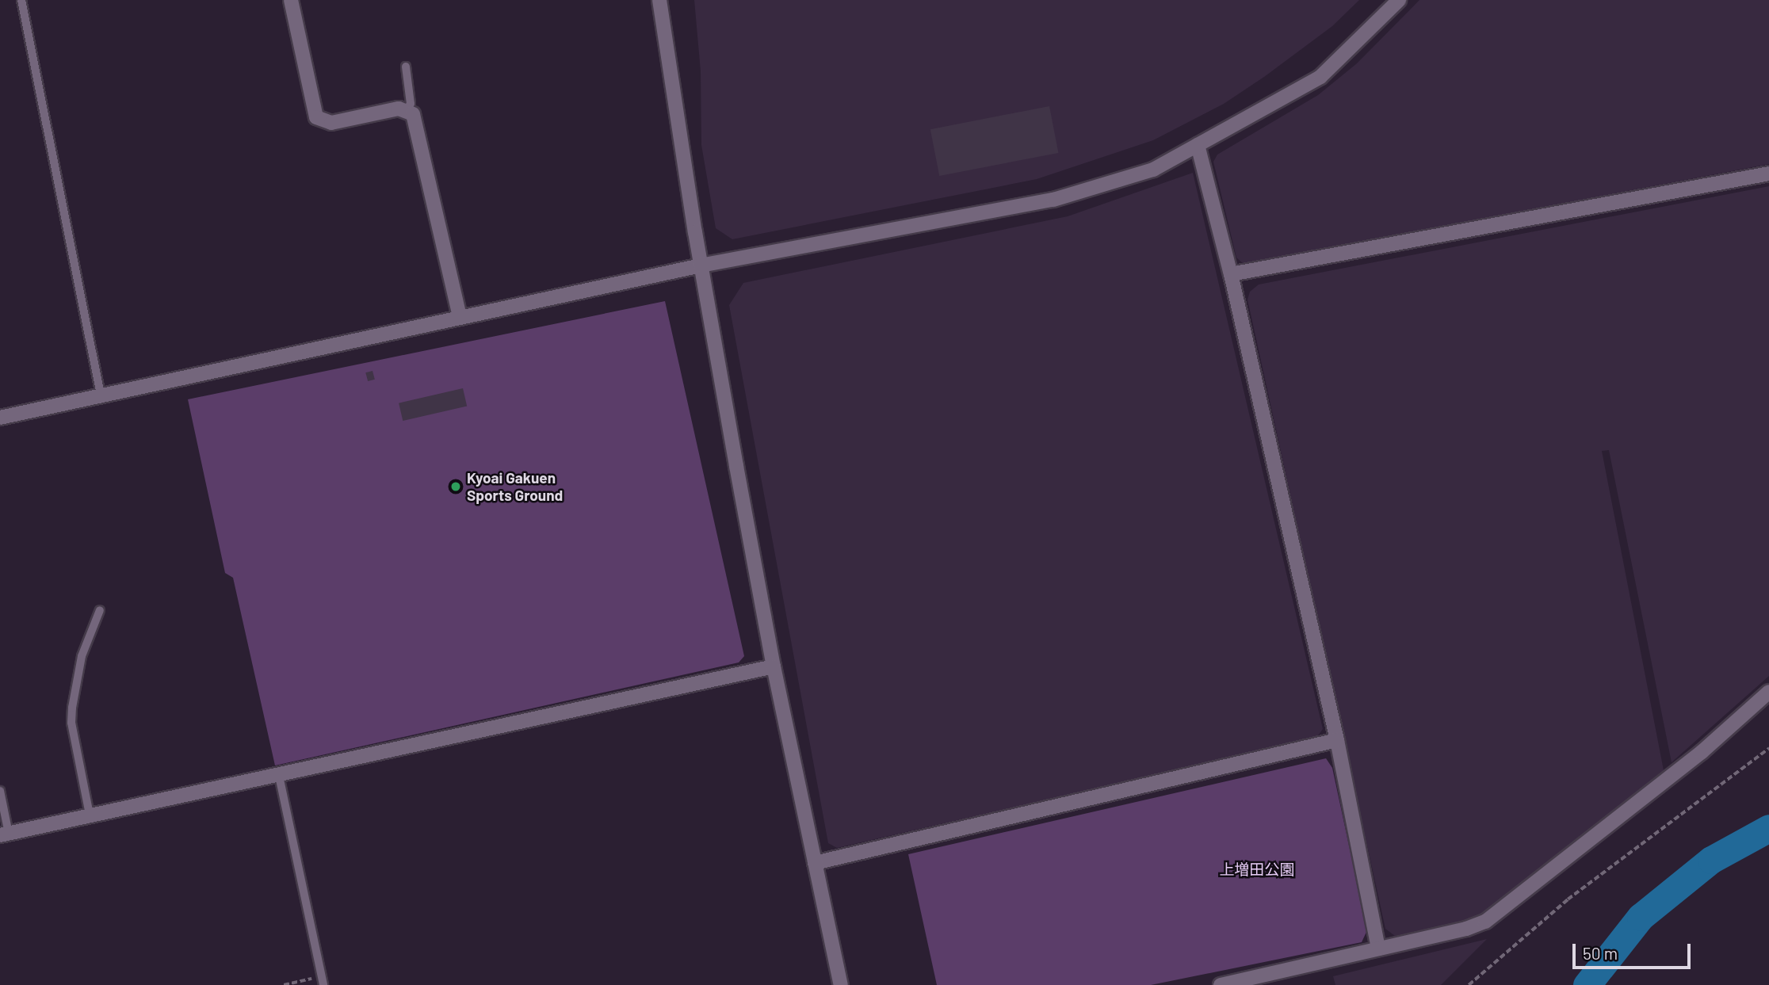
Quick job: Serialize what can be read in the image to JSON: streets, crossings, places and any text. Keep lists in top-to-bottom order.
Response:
{
  "parks": ["上増田公園"],
  "places": ["Kyoai Gakuen Sports Ground"],
  "scale_bar": "50 m"
}
